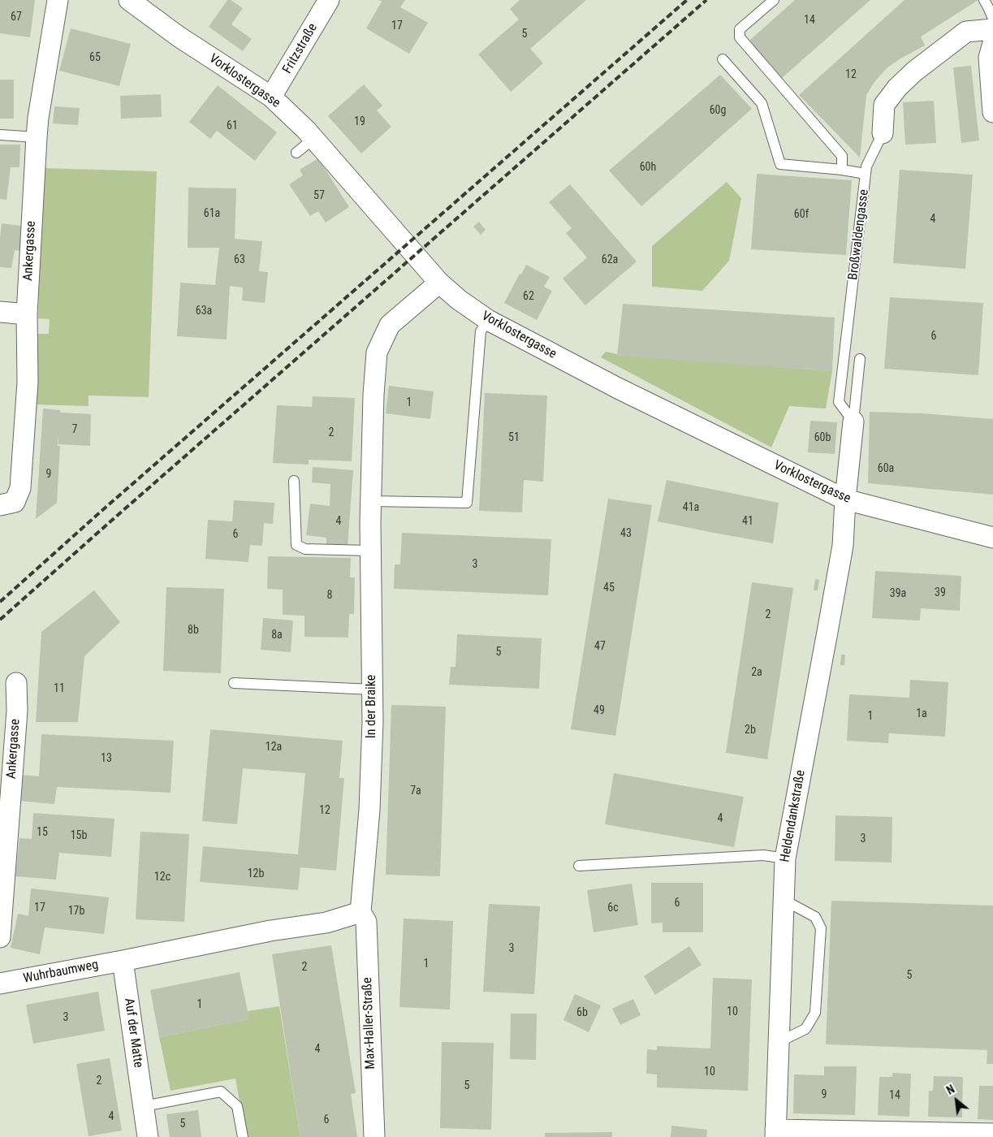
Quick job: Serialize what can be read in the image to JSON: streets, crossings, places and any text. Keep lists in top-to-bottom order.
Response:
{
  "streets": {
    "street": [
      "Fritzstraße",
      "Vorklostergasse",
      "Broßwaldengasse",
      "Ankergasse",
      "In der Braike",
      "Heldendankstraße",
      "Wuhrbaumweg",
      "Max-Haller-Straße",
      "Auf der Matte"
    ]
  },
  "crossings": [
    ["Fritzstraße", "Vorklostergasse"],
    ["Vorklostergasse", "In der Braike"],
    ["Vorklostergasse", "Heldendankstraße"],
    ["In der Braike", "Max-Haller-Straße"],
    ["Wuhrbaumweg", "Auf der Matte"]
  ],
  "house_numbers": [
    "67",
    "14",
    "17",
    "5",
    "65",
    "12",
    "60g",
    "19",
    "61",
    "60h",
    "57",
    "61a",
    "60f",
    "4",
    "63",
    "62a",
    "62",
    "63a",
    "6",
    "1",
    "7",
    "2",
    "51",
    "60b",
    "60a",
    "9",
    "41a",
    "4",
    "41",
    "43",
    "6",
    "3",
    "45",
    "39",
    "39a",
    "8",
    "2",
    "8b",
    "8a",
    "47",
    "5",
    "2a",
    "11",
    "49",
    "1a",
    "1",
    "2b",
    "12a",
    "13",
    "7a",
    "12",
    "4",
    "15",
    "15b",
    "3",
    "12b",
    "12c",
    "6",
    "17",
    "6c",
    "17b",
    "3",
    "1",
    "2",
    "5",
    "1",
    "10",
    "6b",
    "3",
    "4",
    "10",
    "2",
    "5",
    "9",
    "14",
    "4",
    "6",
    "5"
  ],
  "north": "top left"
}
